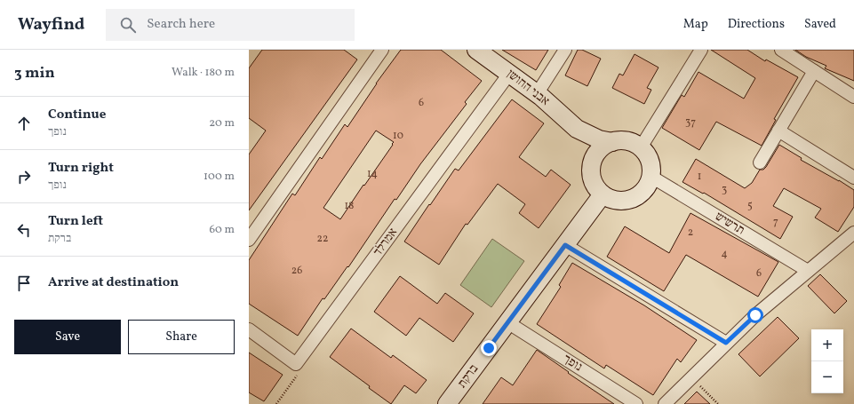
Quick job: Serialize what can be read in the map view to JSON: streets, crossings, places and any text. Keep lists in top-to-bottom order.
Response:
{
  "streets": {
    "street": [
      "אבני החושן",
      "תרשיש",
      "אמרלד",
      "נופך",
      "ברקת"
    ]
  },
  "crossings": [
    ["אבני החושן", "תרשיש"],
    ["אבני החושן", "אמרלד"],
    ["אבני החושן", "ברקת"],
    ["תרשיש", "ברקת"],
    ["נופך", "ברקת"]
  ],
  "house_numbers": [
    "6",
    "37",
    "10",
    "14",
    "1",
    "3",
    "18",
    "5",
    "7",
    "2",
    "22",
    "4",
    "26",
    "6"
  ],
  "page": {
    "header": "Wayfind",
    "search": "Search here",
    "nav": ["Map", "Directions", "Saved"],
    "heading": ["3 min", "Walk · 180 m"],
    "list": [
      ["Continue", "נופך", "20 m"],
      ["Turn right", "נופך", "100 m"],
      ["Turn left", "ברקת", "60 m"],
      "Arrive at destination"
    ],
    "buttons": ["Save", "Share"],
    "map_buttons": ["+", "−"]
  }
}
